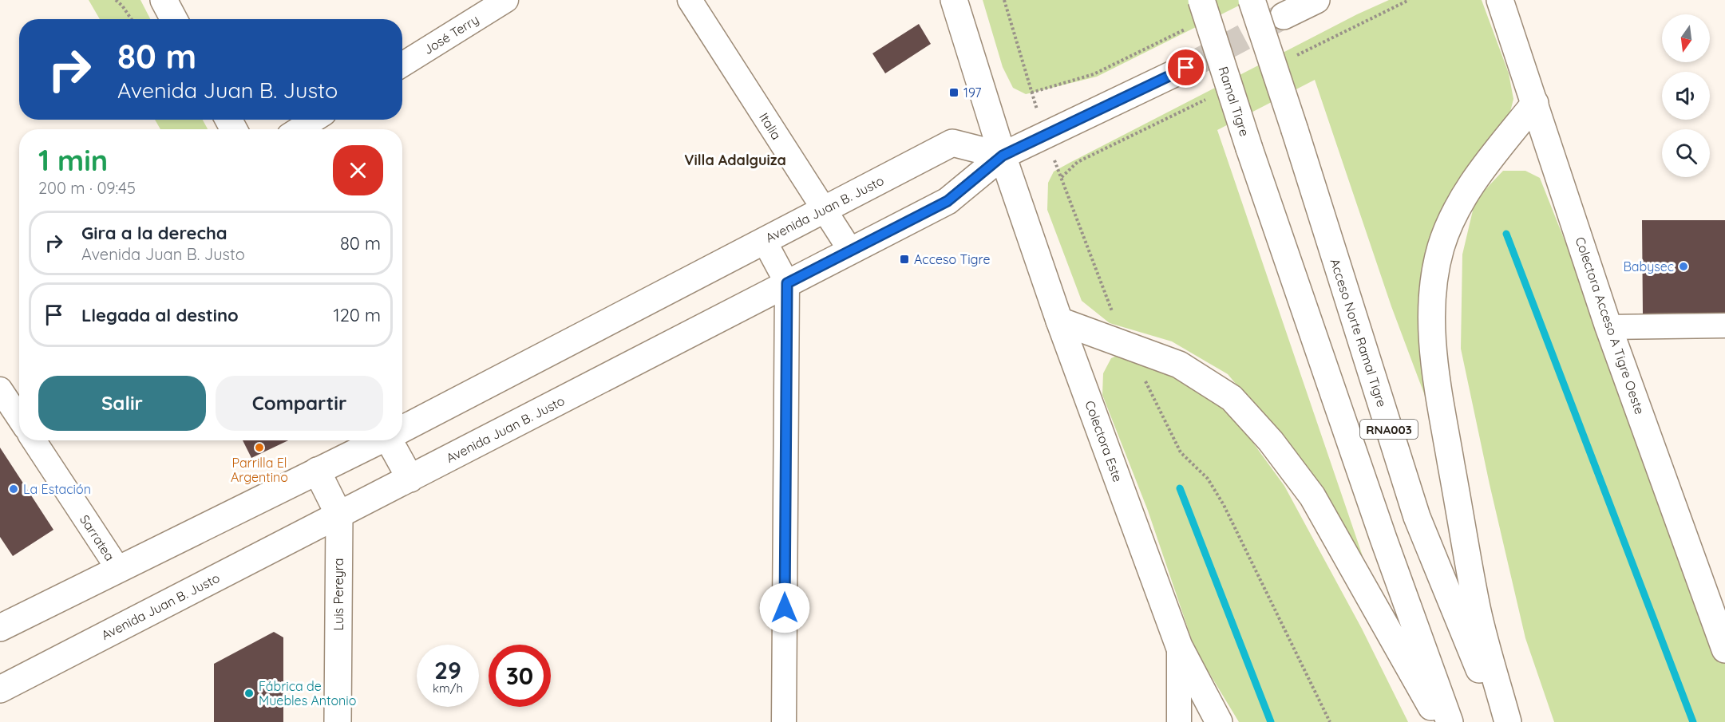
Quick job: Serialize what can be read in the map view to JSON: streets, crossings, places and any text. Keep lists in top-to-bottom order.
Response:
{
  "streets": {
    "main road": [
      "Ramal Tigre",
      "Avenida Juan B. Justo",
      "Colectora Acceso A Tigre Oeste",
      "Acceso Norte Ramal Tigre",
      "RNA003",
      "Colectora Este",
      "Luis Pereyra"
    ],
    "street": ["José Terry", "Italia", "Sarratea"]
  },
  "crossings": [
    ["Italia", "Avenida Juan B. Justo"],
    ["Avenida Juan B. Justo", "Colectora Este"],
    ["Avenida Juan B. Justo", "Sarratea"],
    ["Avenida Juan B. Justo", "Luis Pereyra"]
  ],
  "districts": ["Villa Adalguiza"],
  "places": {
    "transit": ["197", "Acceso Tigre"],
    "other": [
      "Babysec",
      "Parrilla El Argentino",
      "La Estación",
      "Fábrica de Muebles Antonio"
    ]
  },
  "north": "bottom",
  "page": {
    "turn": ["80 m", "Avenida Juan B. Justo"],
    "heading": ["1 min", "200 m · 09:45"],
    "list": [
      {
        "name": "Gira a la derecha",
        "note": "Avenida Juan B. Justo",
        "value": "80 m"
      },
      {
        "name": "Llegada al destino",
        "value": "120 m"
      }
    ],
    "buttons": ["Salir", "Compartir"],
    "speed": "29 km/h",
    "limit": "30"
  }
}
